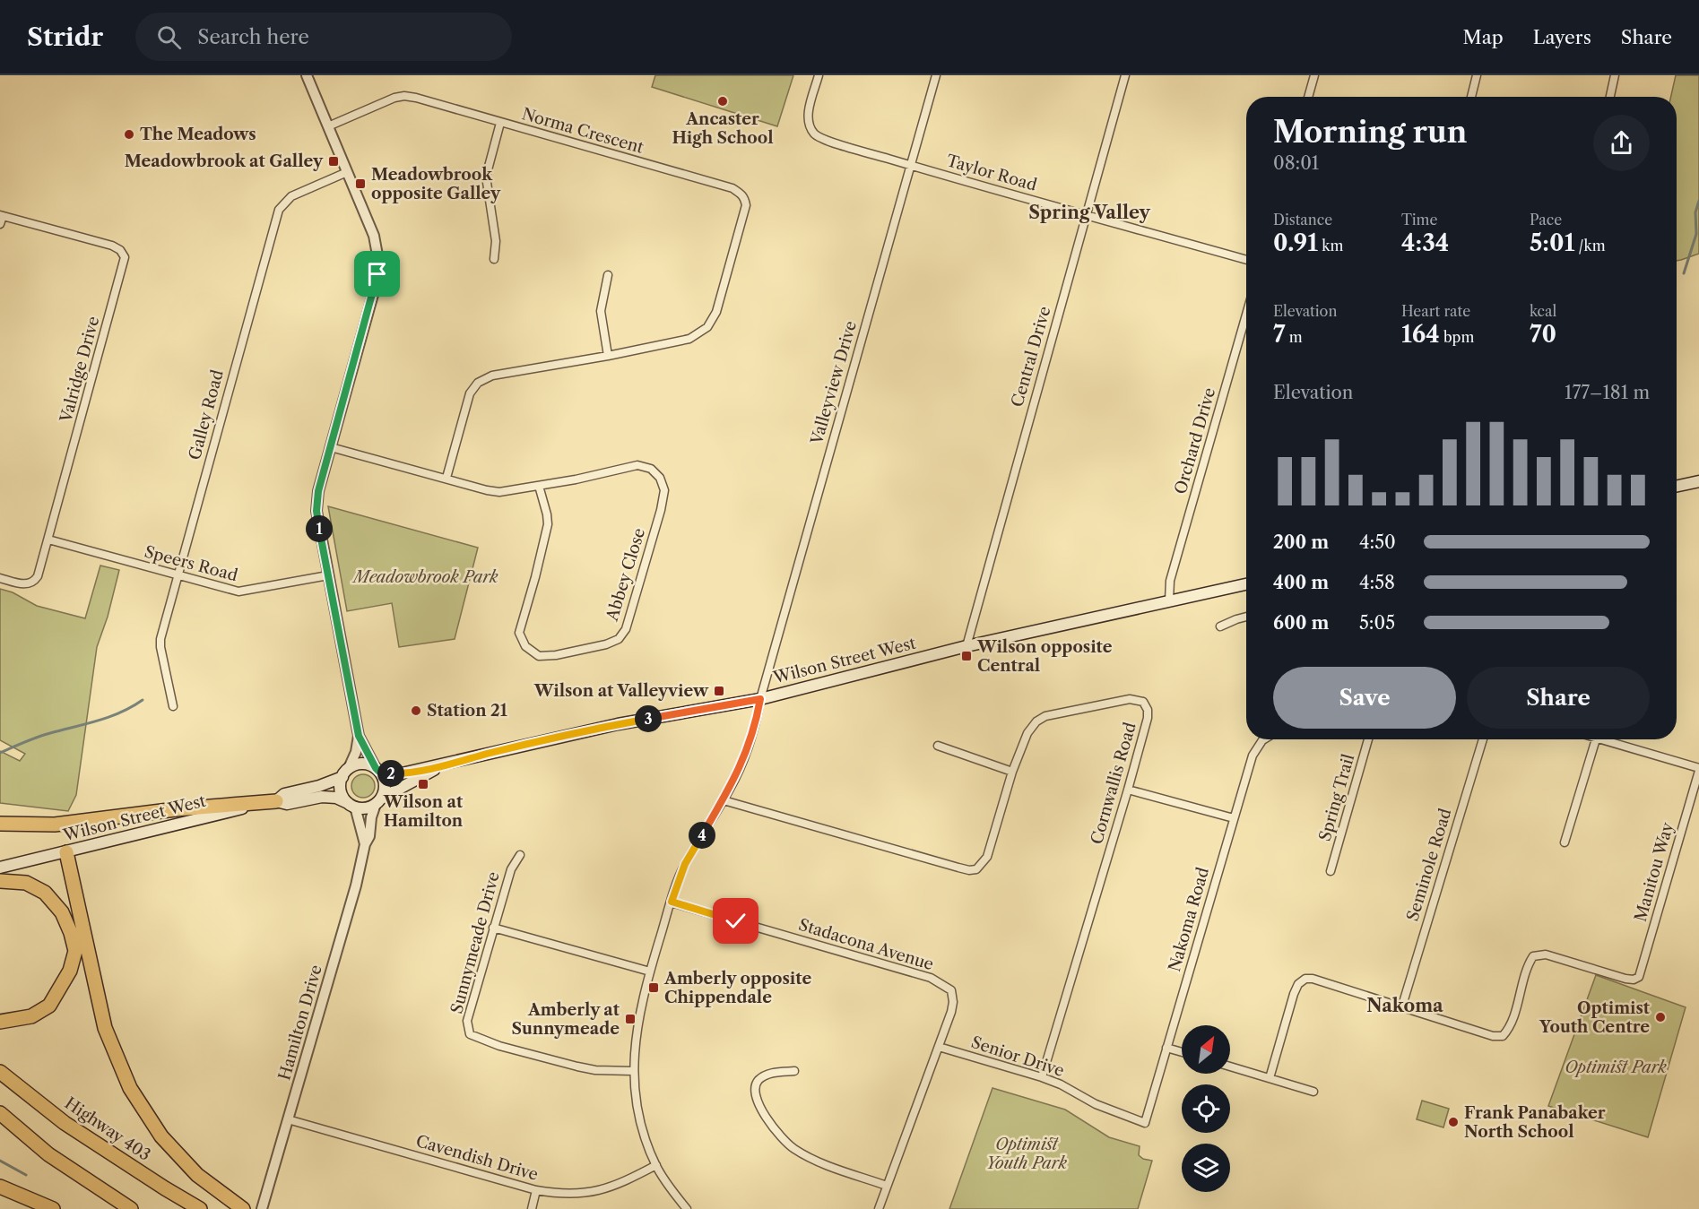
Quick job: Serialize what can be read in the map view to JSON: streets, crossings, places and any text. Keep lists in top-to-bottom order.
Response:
{
  "streets": {
    "highway": ["Highway 403"],
    "main road": ["Wilson Street West"],
    "street": [
      "Norma Crescent",
      "Taylor Road",
      "Central Drive",
      "Valridge Drive",
      "Valleyview Drive",
      "Galley Road",
      "Orchard Drive",
      "Speers Road",
      "Abbey Close",
      "Cornwallis Road",
      "Spring Trail",
      "Seminole Road",
      "Manitou Way",
      "Nakoma Road",
      "Sunnymeade Drive",
      "Stadacona Avenue",
      "Hamilton Drive",
      "Senior Drive",
      "Cavendish Drive"
    ]
  },
  "crossings": [
    ["Norma Crescent", "Abbey Close"],
    ["Taylor Road", "Central Drive"],
    ["Taylor Road", "Valleyview Drive"],
    ["Central Drive", "Wilson Street West"],
    ["Valridge Drive", "Speers Road"],
    ["Valleyview Drive", "Wilson Street West"],
    ["Valleyview Drive", "Cornwallis Road"],
    ["Valleyview Drive", "Sunnymeade Drive"],
    ["Valleyview Drive", "Stadacona Avenue"],
    ["Valleyview Drive", "Cavendish Drive"],
    ["Galley Road", "Speers Road"],
    ["Orchard Drive", "Wilson Street West"],
    ["Wilson Street West", "Hamilton Drive"],
    ["Cornwallis Road", "Senior Drive"],
    ["Seminole Road", "Manitou Way"],
    ["Nakoma Road", "Senior Drive"],
    ["Stadacona Avenue", "Senior Drive"],
    ["Hamilton Drive", "Cavendish Drive"]
  ],
  "districts": ["Spring Valley", "Nakoma"],
  "parks": ["Meadowbrook Park", "Optimist Park", "Optimist Youth Park"],
  "places": {
    "other": [
      "Ancaster High School",
      "The Meadows",
      "Station 21",
      "Optimist Youth Centre",
      "Frank Panabaker North School"
    ],
    "transit": [
      "Meadowbrook at Galley",
      "Meadowbrook opposite Galley",
      "Wilson opposite Central",
      "Wilson at Valleyview",
      "Wilson at Hamilton",
      "Amberly opposite Chippendale",
      "Amberly at Sunnymeade"
    ]
  },
  "north": "top right",
  "page": {
    "header": "Stridr",
    "search": "Search here",
    "nav": ["Map", "Layers", "Share"],
    "heading": ["Morning run", "08:01"],
    "stats": [
      ["Distance", "0.91 km"],
      ["Time", "4:34"],
      ["Pace", "5:01 /km"],
      ["Elevation", "7 m"],
      ["Heart rate", "164 bpm"],
      ["kcal", "70"]
    ],
    "chart": ["Elevation", "177–181 m"],
    "pins": [
      "1",
      "3",
      "2",
      "4"
    ],
    "list": [
      {
        "name": "200 m",
        "note": "4:50"
      },
      {
        "name": "400 m",
        "note": "4:58"
      },
      {
        "name": "600 m",
        "note": "5:05"
      }
    ],
    "buttons": ["Save", "Share"]
  }
}
